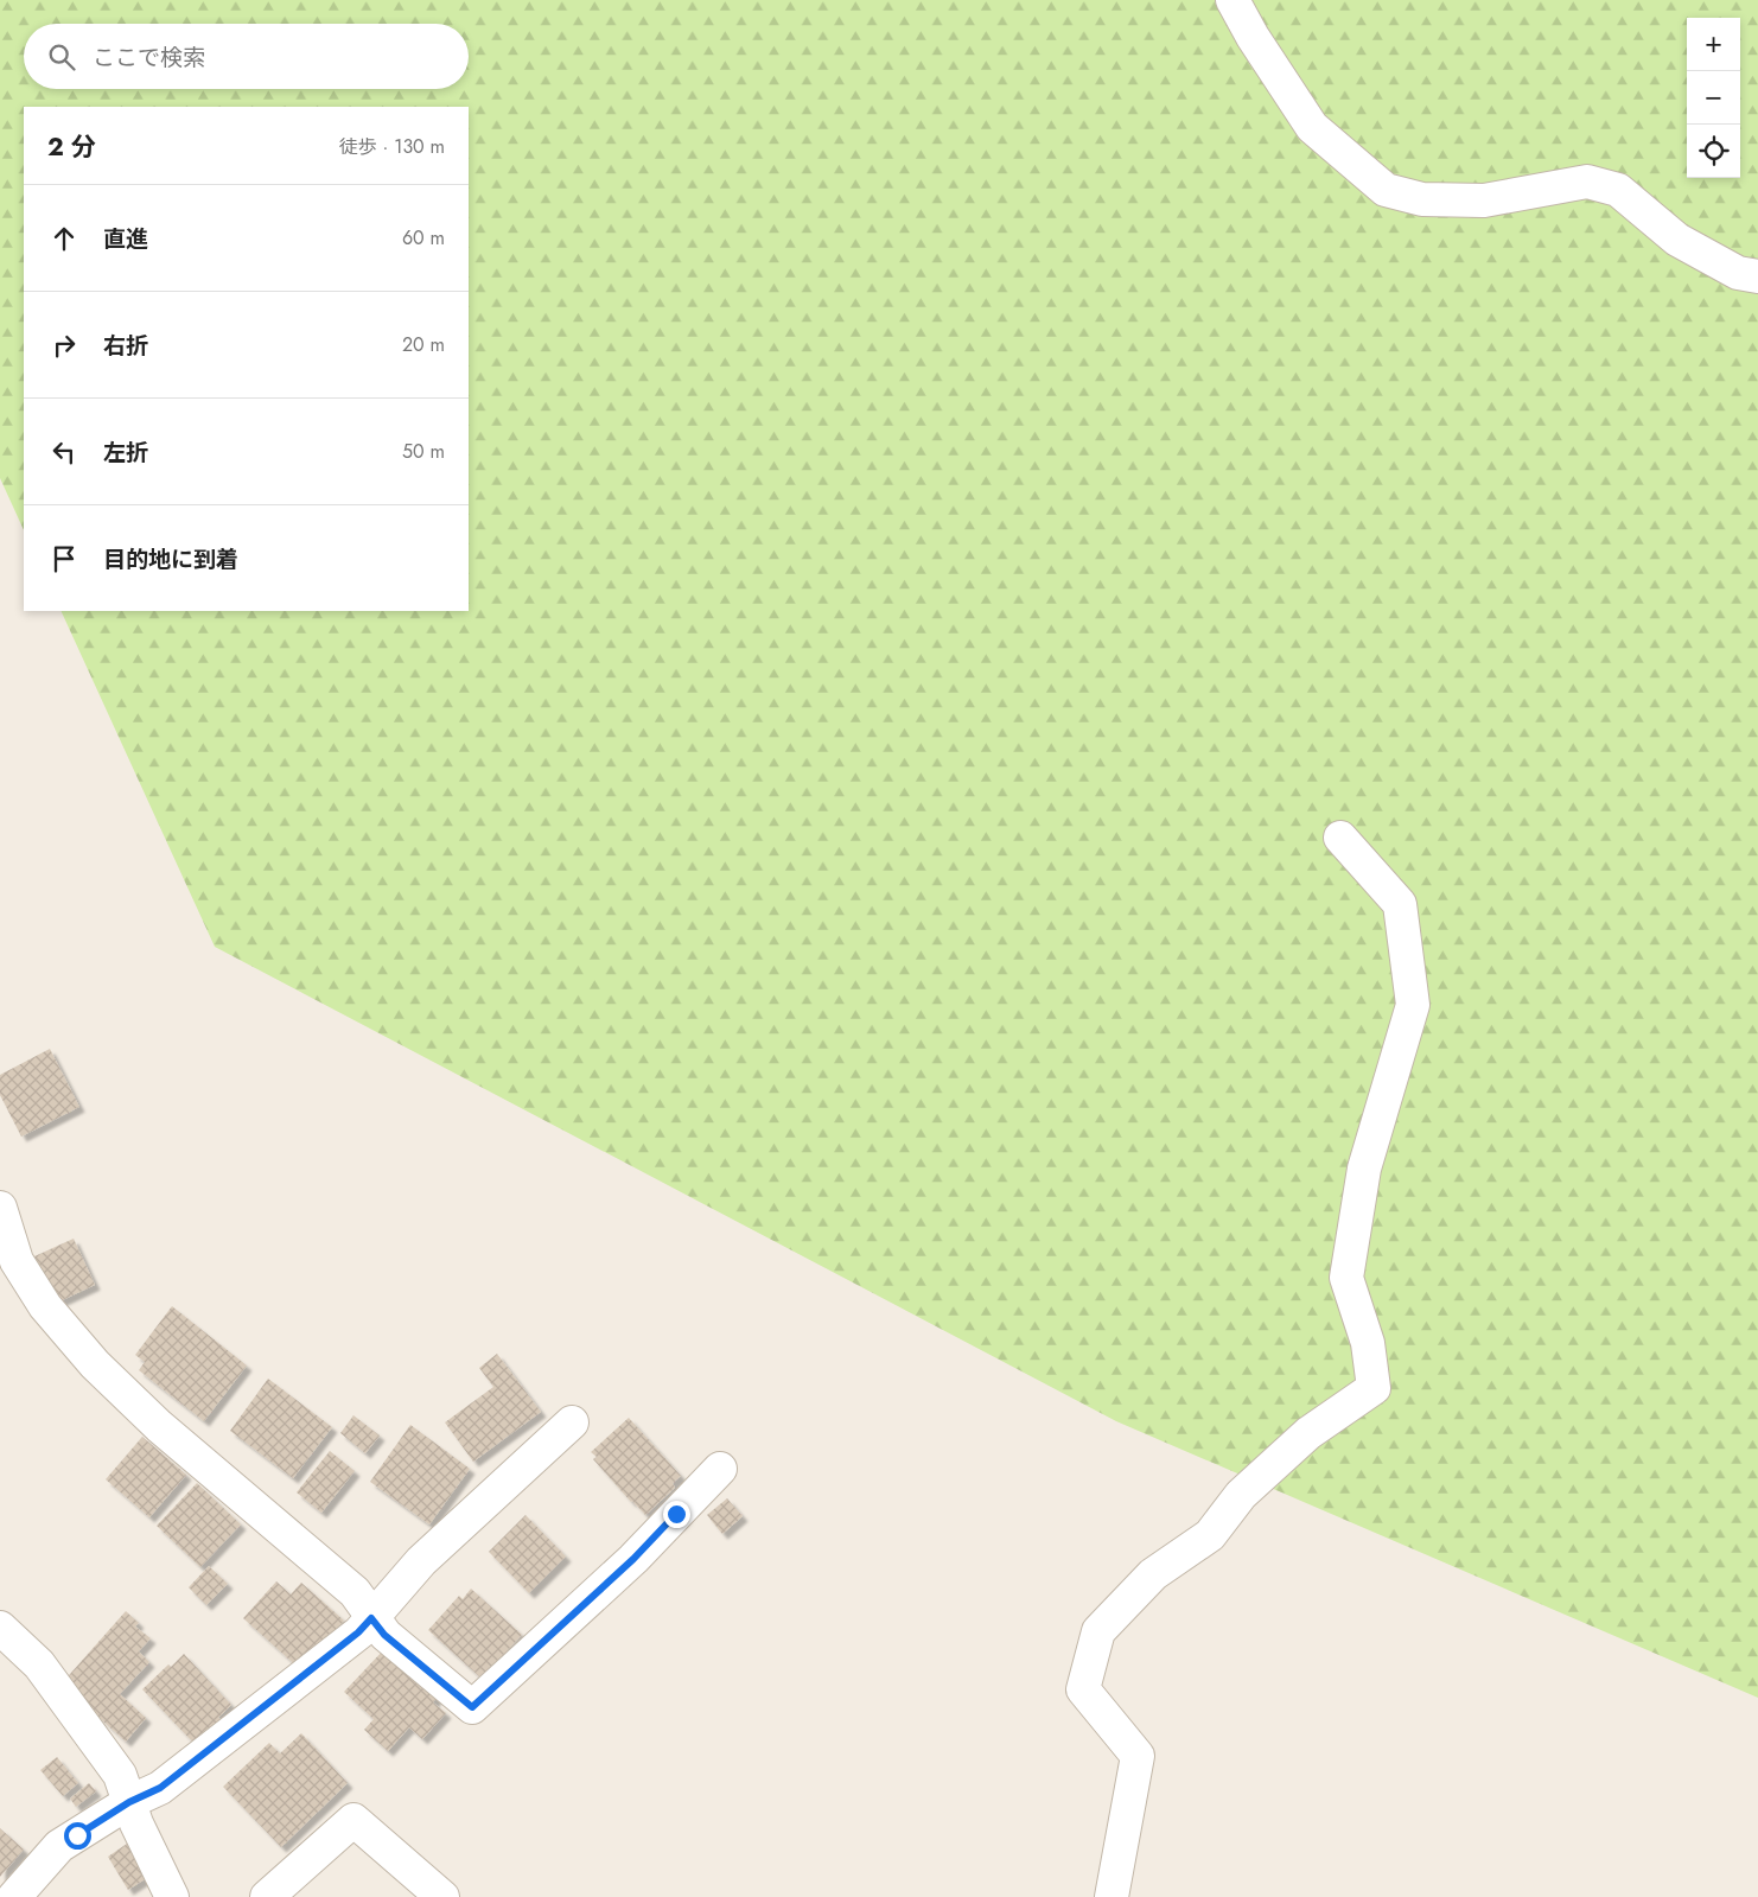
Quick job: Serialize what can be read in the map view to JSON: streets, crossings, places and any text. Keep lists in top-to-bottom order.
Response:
{
  "page": {
    "map_buttons": ["+", "−"],
    "search": "ここで検索",
    "heading": ["2 分", "徒歩 · 130 m"],
    "list": [
      ["直進", "60 m"],
      ["右折", "20 m"],
      ["左折", "50 m"],
      "目的地に到着"
    ]
  }
}
